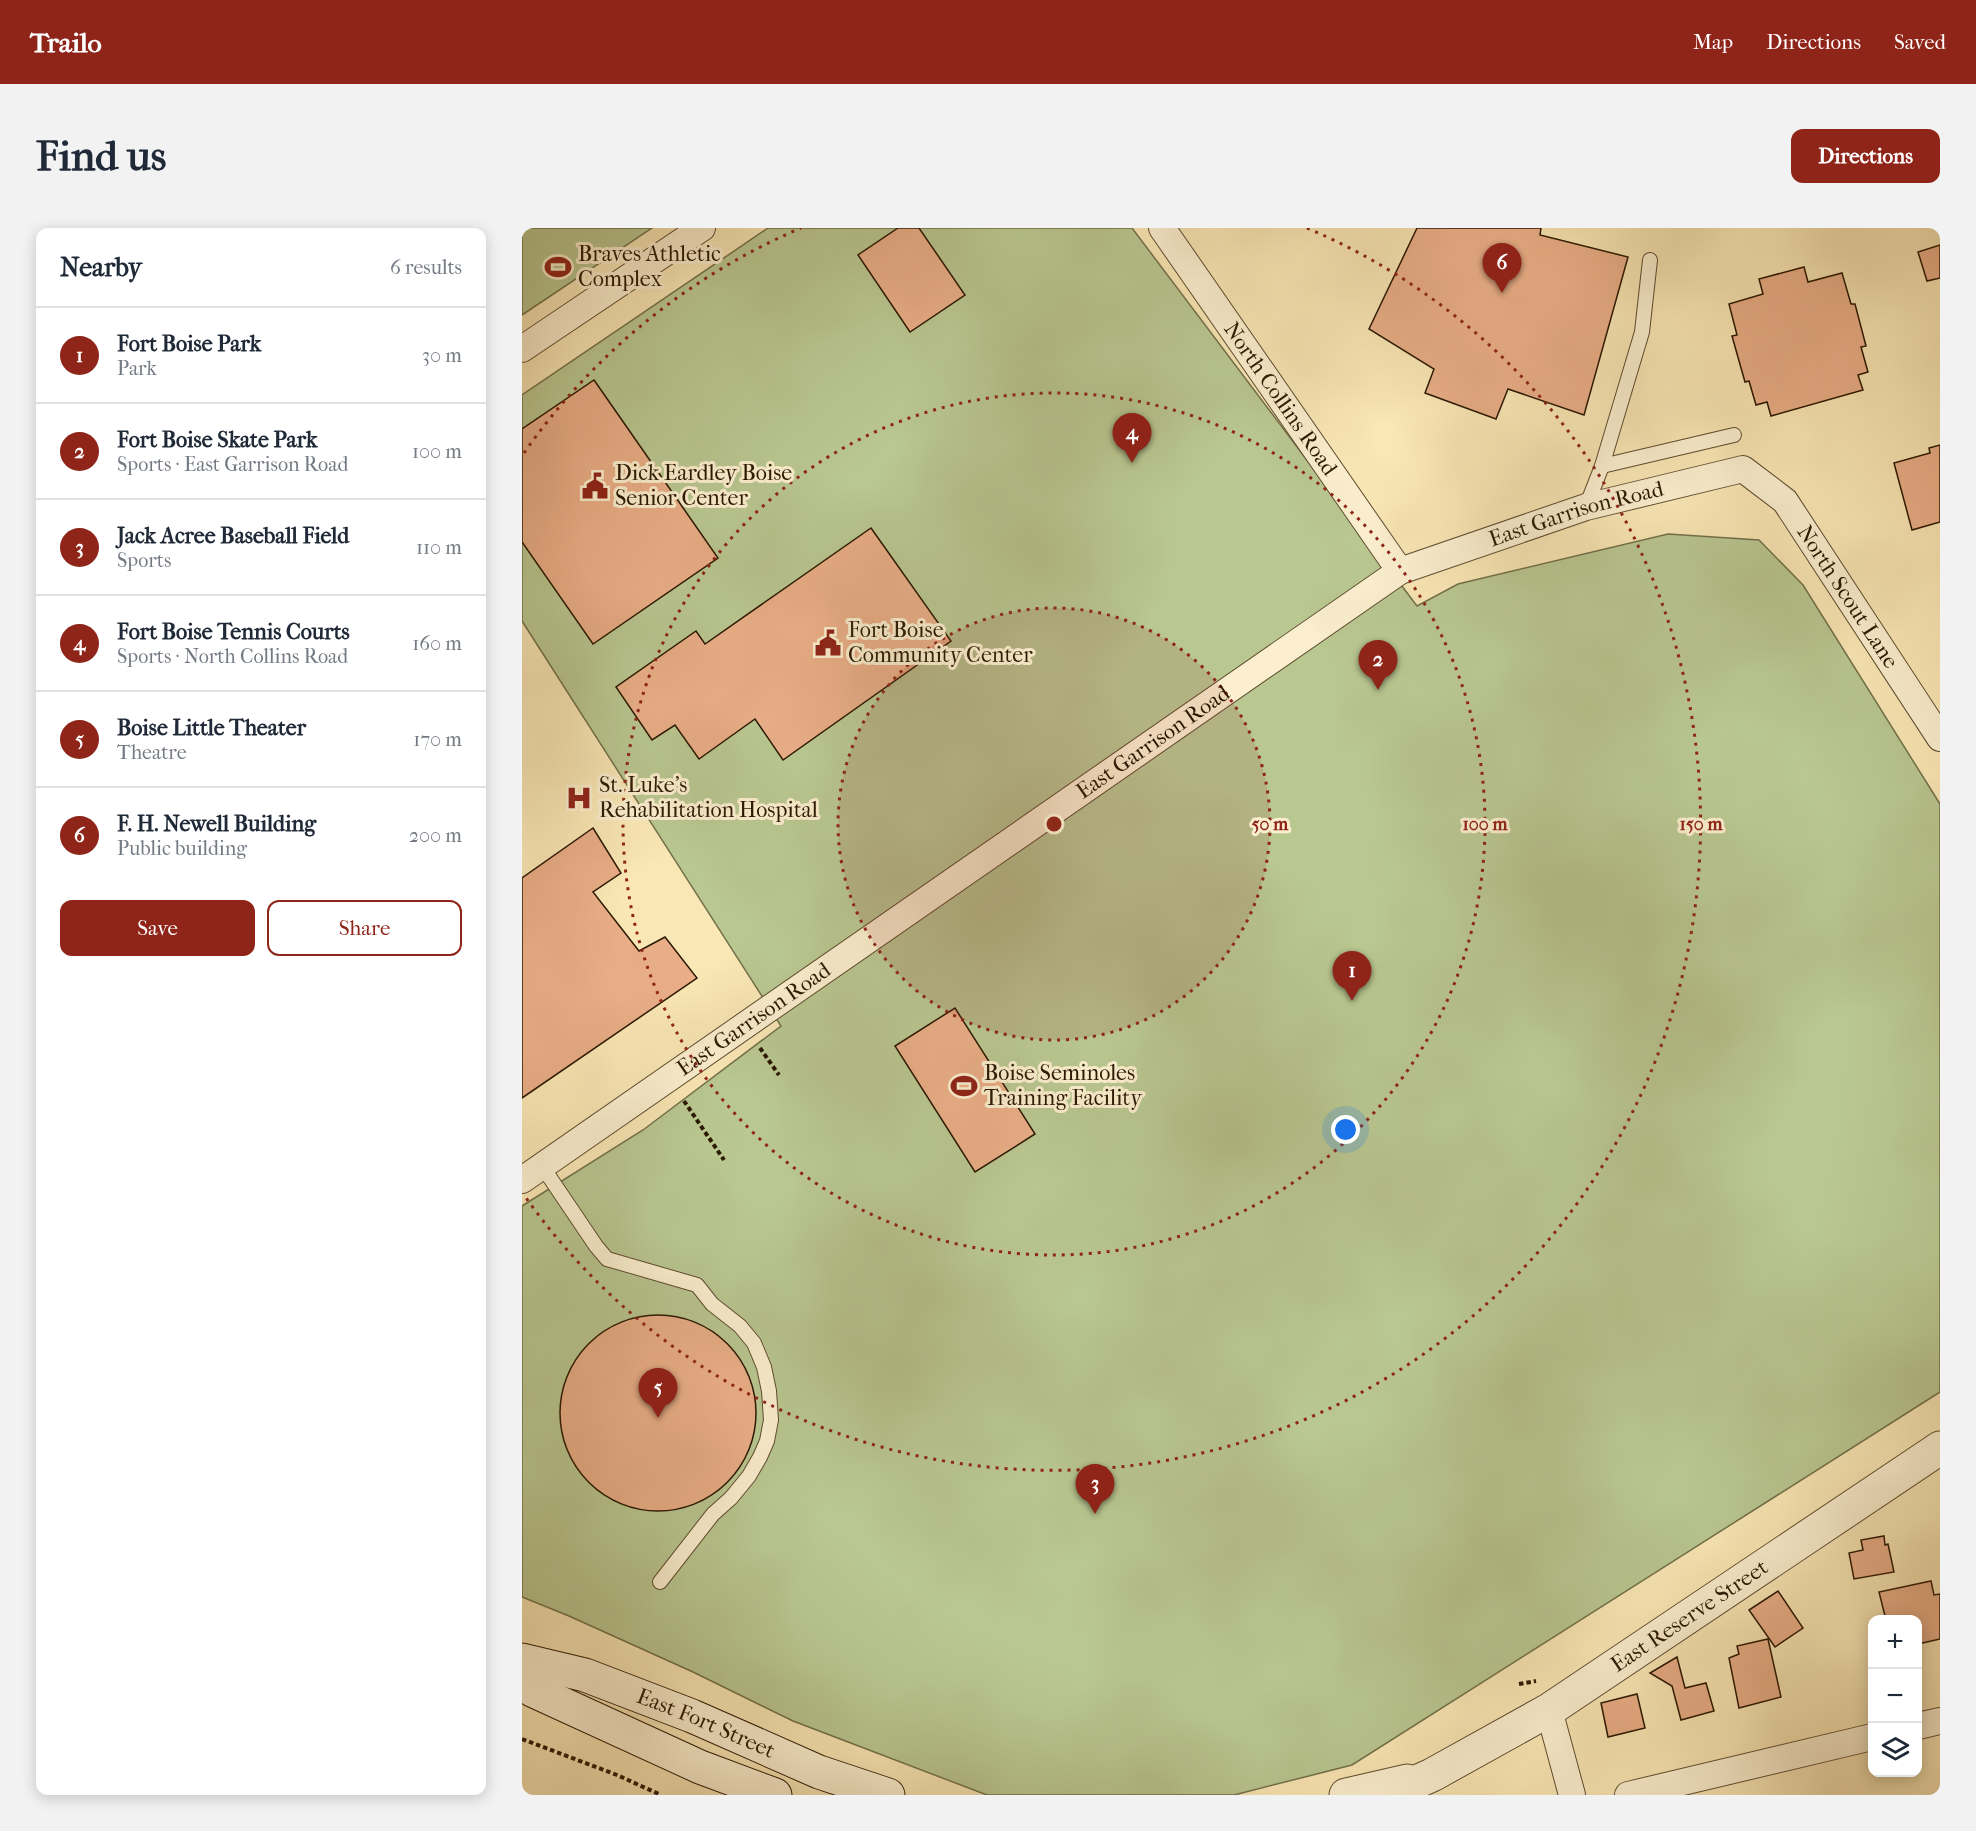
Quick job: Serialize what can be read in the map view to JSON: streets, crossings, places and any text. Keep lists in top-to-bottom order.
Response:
{
  "streets": {
    "street": [
      "North Collins Road",
      "East Garrison Road",
      "North Scout Lane",
      "East Reserve Street",
      "East Fort Street"
    ]
  },
  "crossings": [
    ["North Collins Road", "East Garrison Road"],
    ["East Garrison Road", "North Scout Lane"]
  ],
  "places": {
    "sports": ["Braves Athletic Complex", "Boise Seminoles Training Facility"],
    "public building": ["Dick Eardley Boise Senior Center", "Fort Boise Community Center"],
    "hospital": ["St. Luke’s Rehabilitation Hospital"]
  },
  "page": {
    "header": "Trailo",
    "nav": ["Map", "Directions", "Saved"],
    "buttons": [
      "Directions",
      ["Save", "Share"]
    ],
    "title": "Find us",
    "heading": ["Nearby", "6 results"],
    "pins": [
      "6",
      "4",
      "2",
      "1",
      "5",
      "3"
    ],
    "list": [
      {
        "mark": "1",
        "name": "Fort Boise Park",
        "note": "Park",
        "value": "30 m"
      },
      {
        "mark": "2",
        "name": "Fort Boise Skate Park",
        "note": "Sports · East Garrison Road",
        "value": "100 m"
      },
      {
        "mark": "3",
        "name": "Jack Acree Baseball Field",
        "note": "Sports",
        "value": "110 m"
      },
      {
        "mark": "4",
        "name": "Fort Boise Tennis Courts",
        "note": "Sports · North Collins Road",
        "value": "160 m"
      },
      {
        "mark": "5",
        "name": "Boise Little Theater",
        "note": "Theatre",
        "value": "170 m"
      },
      {
        "mark": "6",
        "name": "F. H. Newell Building",
        "note": "Public building",
        "value": "200 m"
      }
    ],
    "map_buttons": ["+", "−"]
  },
  "rings": ["50 m", "100 m", "150 m"]
}
